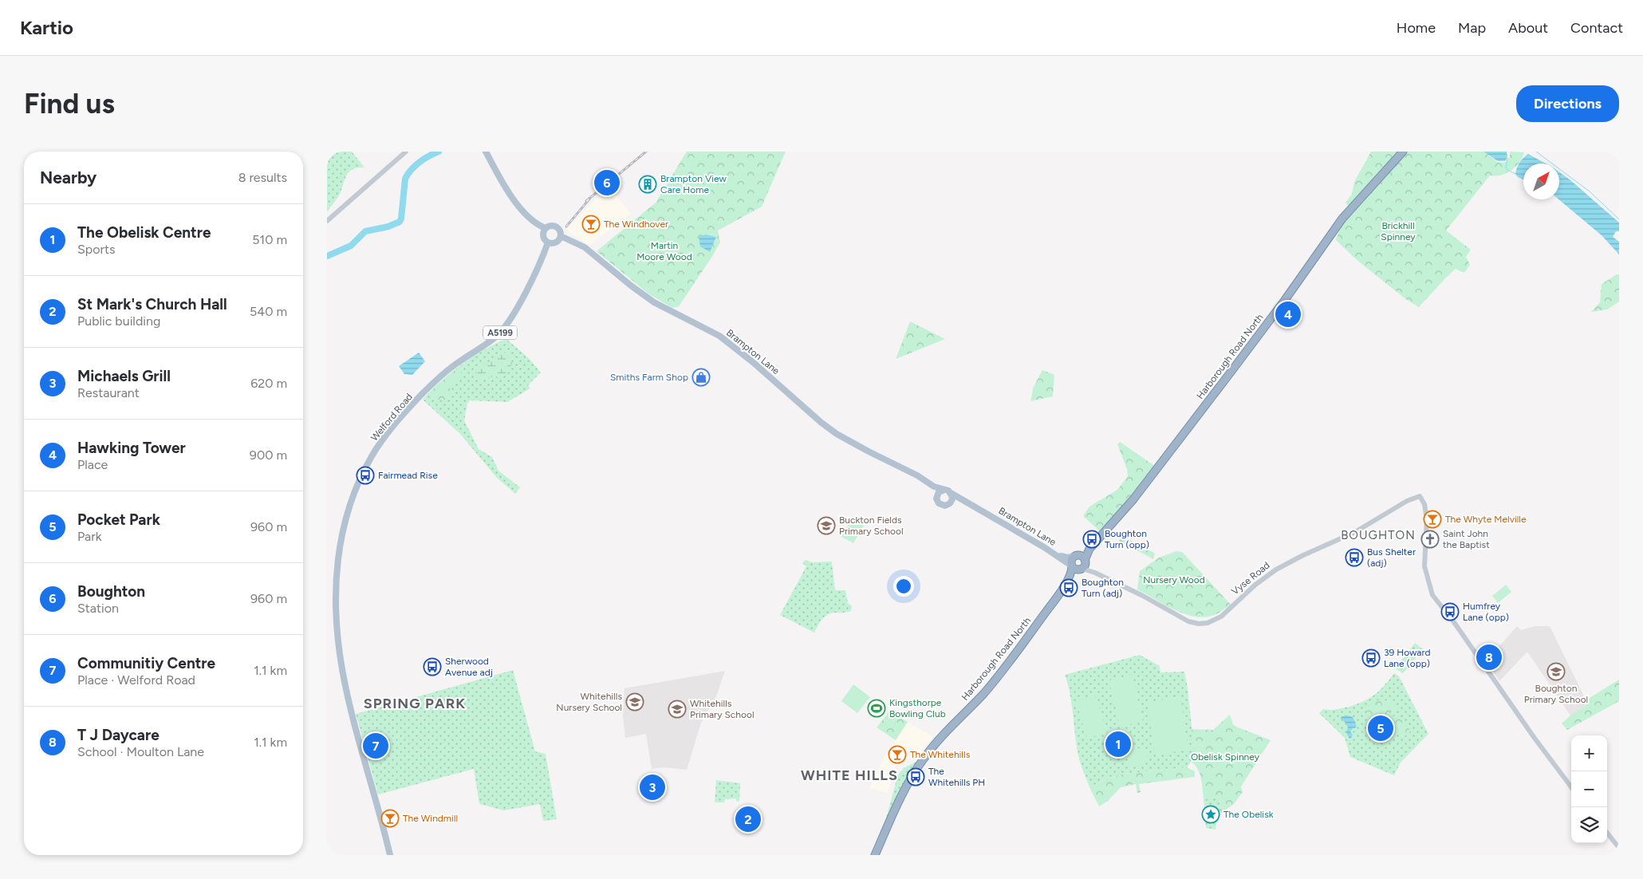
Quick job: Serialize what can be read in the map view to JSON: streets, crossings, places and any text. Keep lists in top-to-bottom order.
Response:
{
  "streets": {
    "highway": ["Harborough Road North"],
    "main road": ["A5199", "Brampton Lane", "Welford Road"],
    "street": ["Vyse Road"]
  },
  "crossings": [
    ["Brampton Lane", "Welford Road"],
    ["Brampton Lane", "Vyse Road"]
  ],
  "districts": ["BOUGHTON", "SPRING PARK", "WHITE HILLS"],
  "parks": [
    "Brickhill Spinney",
    "Martin Moore Wood",
    "Nursery Wood",
    "Obelisk Spinney"
  ],
  "places": {
    "building": ["Brampton View Care Home"],
    "bar": [
      "The Windhover",
      "The Whyte Melville",
      "The Whitehills",
      "The Windmill"
    ],
    "shop": ["Smiths Farm Shop"],
    "bus stop": [
      "Fairmead Rise",
      "Boughton Turn (opp)",
      "Bus Shelter (adj)",
      "Boughton Turn (adj)",
      "Humfrey Lane (opp)",
      "39 Howard Lane (opp)",
      "Sherwood Avenue adj",
      "The Whitehills PH"
    ],
    "school or university": [
      "Buckton Fields Primary School",
      "Boughton Primary School",
      "Whitehills Nursery School",
      "Whitehills Primary School"
    ],
    "church": ["Saint John the Baptist"],
    "sports": ["Kingsthorpe Bowling Club"],
    "place": ["The Obelisk"]
  },
  "north": "top right",
  "page": {
    "header": "Kartio",
    "nav": [
      "Home",
      "Map",
      "About",
      "Contact"
    ],
    "buttons": "Directions",
    "title": "Find us",
    "heading": ["Nearby", "8 results"],
    "pins": [
      "6",
      "4",
      "8",
      "5",
      "1",
      "7",
      "3",
      "2"
    ],
    "list": [
      {
        "mark": "1",
        "name": "The Obelisk Centre",
        "note": "Sports",
        "value": "510 m"
      },
      {
        "mark": "2",
        "name": "St Mark's Church Hall",
        "note": "Public building",
        "value": "540 m"
      },
      {
        "mark": "3",
        "name": "Michaels Grill",
        "note": "Restaurant",
        "value": "620 m"
      },
      {
        "mark": "4",
        "name": "Hawking Tower",
        "note": "Place",
        "value": "900 m"
      },
      {
        "mark": "5",
        "name": "Pocket Park",
        "note": "Park",
        "value": "960 m"
      },
      {
        "mark": "6",
        "name": "Boughton",
        "note": "Station",
        "value": "960 m"
      },
      {
        "mark": "7",
        "name": "Communitiy Centre",
        "note": "Place · Welford Road",
        "value": "1.1 km"
      },
      {
        "mark": "8",
        "name": "T J Daycare",
        "note": "School · Moulton Lane",
        "value": "1.1 km"
      }
    ],
    "map_buttons": ["+", "−"]
  }
}
